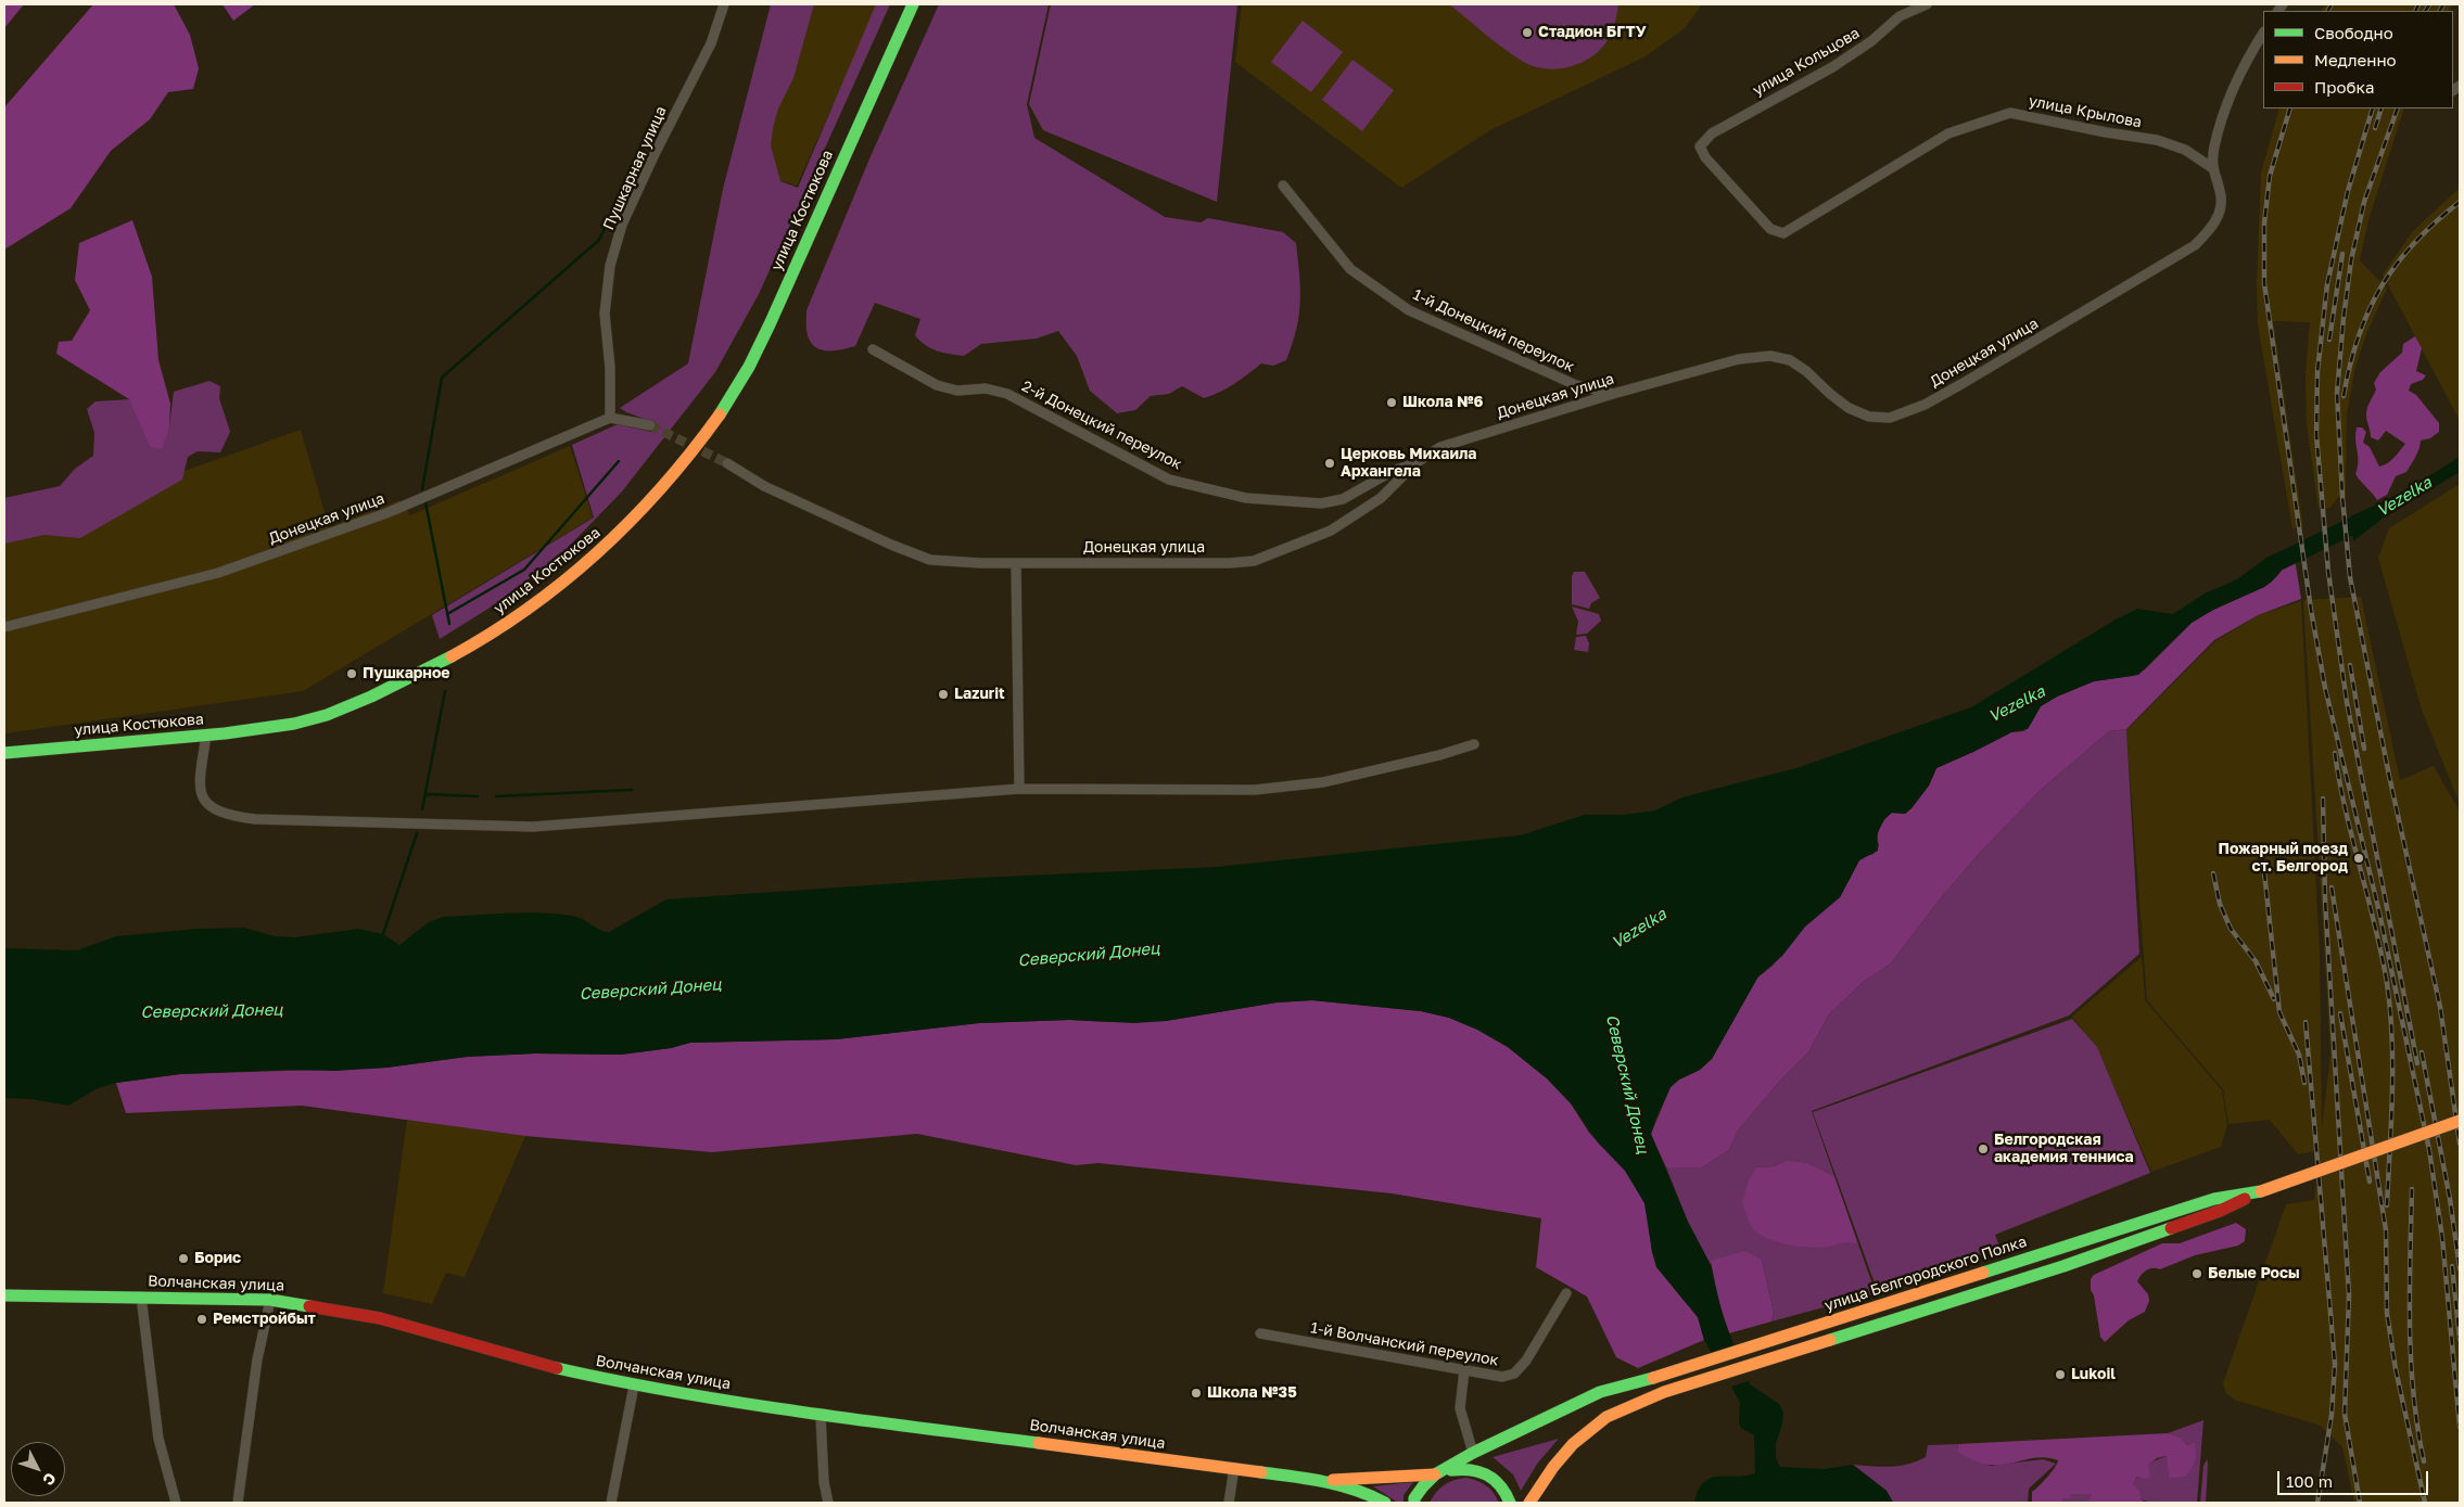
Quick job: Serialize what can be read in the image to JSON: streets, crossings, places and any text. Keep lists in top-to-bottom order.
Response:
{
  "streets": {
    "main road": ["улица Костюкова", "улица Белгородского Полка", "Волчанская улица"],
    "street": [
      "улица Кольцова",
      "улица Крылова",
      "Пушкарная улица",
      "1-й Донецкий переулок",
      "Донецкая улица",
      "2-й Донецкий переулок",
      "1-й Волчанский переулок"
    ]
  },
  "crossings": [
    ["улица Кольцова", "улица Крылова"],
    ["улица Крылова", "Донецкая улица"],
    ["Пушкарная улица", "Донецкая улица"],
    ["1-й Донецкий переулок", "Донецкая улица"],
    ["Донецкая улица", "2-й Донецкий переулок"]
  ],
  "water": ["Vezelka", "Северский Донец"],
  "places": [
    "Стадион БГТУ",
    "Школа №6",
    "Церковь Михаила Архангела",
    "Пушкарное",
    "Lazurit",
    "Пожарный поезд ст. Белгород",
    "Белгородская академия тенниса",
    "Борис",
    "Белые Росы",
    "Ремстройбыт",
    "Lukoil",
    "Школа №35"
  ],
  "legend": ["Свободно", "Медленно", "Пробка"],
  "scale_bar": "100 m",
  "north": "bottom right"
}
